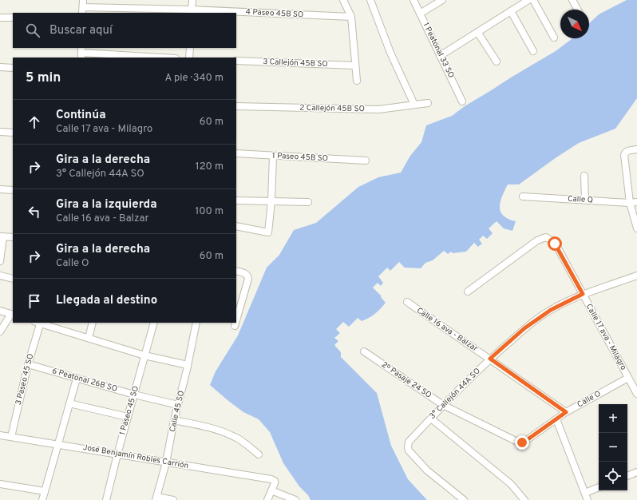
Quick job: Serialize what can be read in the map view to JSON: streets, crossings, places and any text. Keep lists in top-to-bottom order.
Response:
{
  "streets": {
    "street": [
      "4 Paseo 45B SO",
      "1 Peatonal 33 SO",
      "3 Callejón 45B SO",
      "2 Callejón 45B SO",
      "1 Paseo 45B SO",
      "Calle Q",
      "Calle 16 ava - Balzar",
      "Calle 17 ava - Milagro",
      "3 Paseo 45 SO",
      "6 Peatonal 26B SO",
      "2º Pasaje 24 SO",
      "3° Callejón 44A SO",
      "Calle O",
      "1 Paseo 45 SO",
      "Calle 45 SO",
      "José Benjamín Robles Carrión"
    ]
  },
  "crossings": [
    ["Calle 16 ava - Balzar", "3° Callejón 44A SO"],
    ["Calle 16 ava - Balzar", "Calle O"],
    ["Calle 17 ava - Milagro", "3° Callejón 44A SO"],
    ["Calle 17 ava - Milagro", "Calle O"],
    ["3 Paseo 45 SO", "6 Peatonal 26B SO"],
    ["3 Paseo 45 SO", "José Benjamín Robles Carrión"],
    ["6 Peatonal 26B SO", "1 Paseo 45 SO"],
    ["6 Peatonal 26B SO", "Calle 45 SO"],
    ["2º Pasaje 24 SO", "3° Callejón 44A SO"],
    ["2º Pasaje 24 SO", "Calle O"],
    ["1 Paseo 45 SO", "José Benjamín Robles Carrión"],
    ["Calle 45 SO", "José Benjamín Robles Carrión"]
  ],
  "north": "bottom right",
  "page": {
    "search": "Buscar aquí",
    "heading": ["5 min", "A pie · 340 m"],
    "list": [
      ["Continúa", "Calle 17 ava - Milagro", "60 m"],
      ["Gira a la derecha", "3° Callejón 44A SO", "120 m"],
      ["Gira a la izquierda", "Calle 16 ava - Balzar", "100 m"],
      ["Gira a la derecha", "Calle O", "60 m"],
      "Llegada al destino"
    ],
    "map_buttons": ["+", "−"]
  }
}
